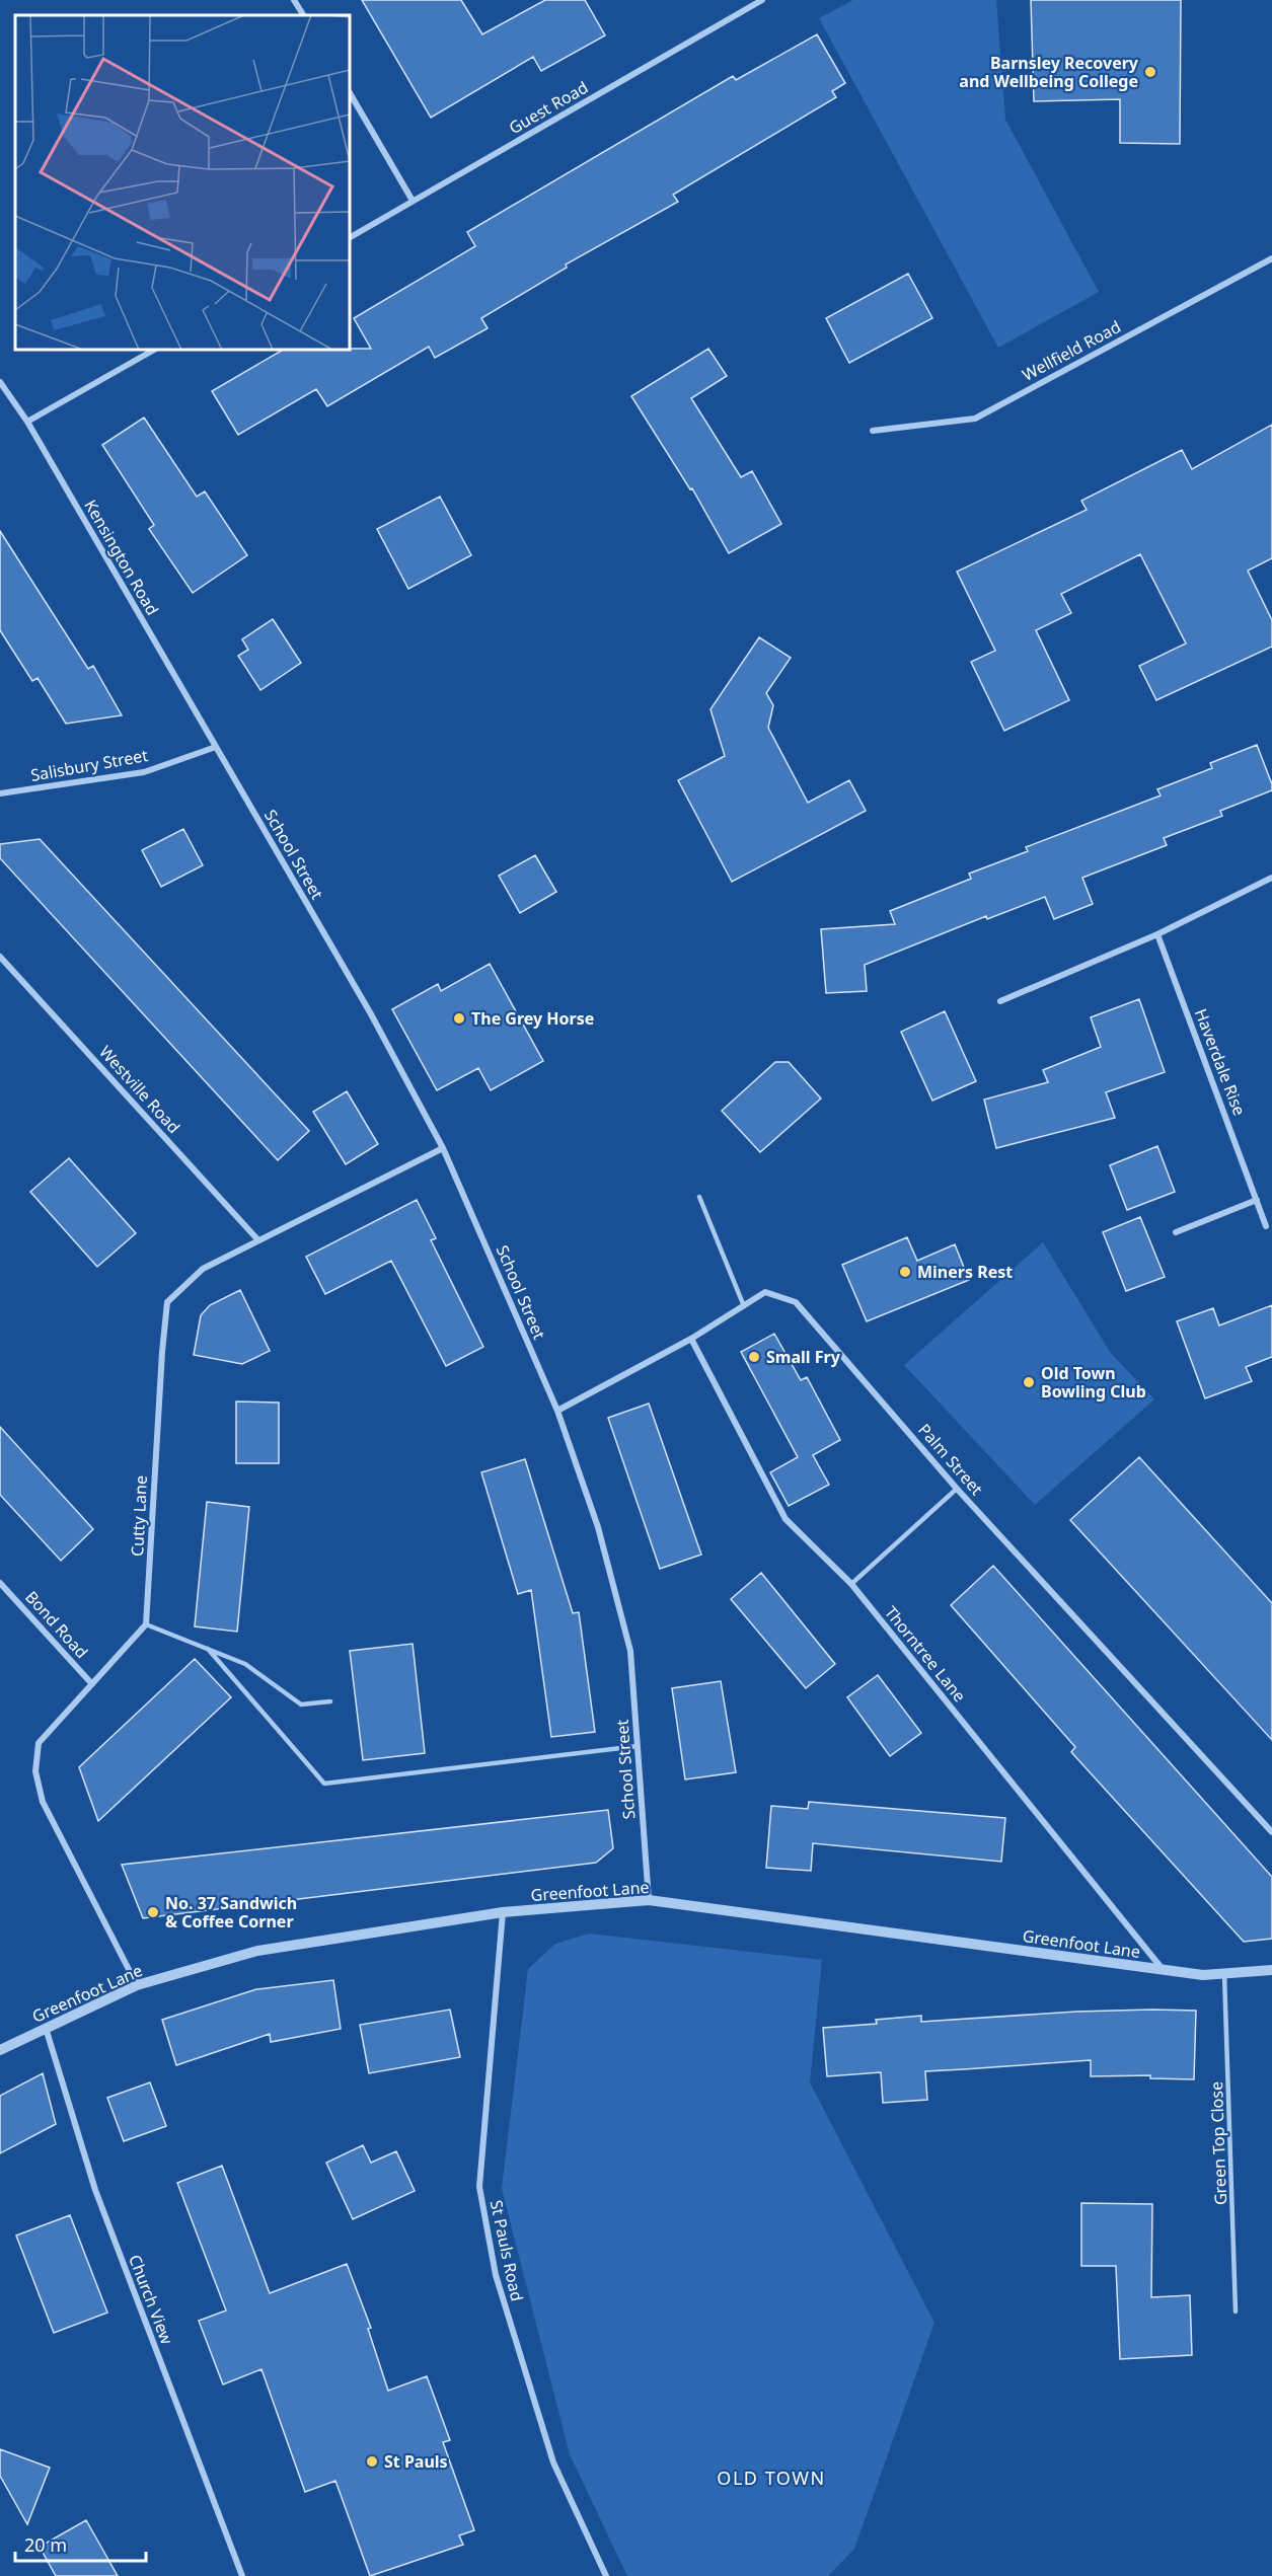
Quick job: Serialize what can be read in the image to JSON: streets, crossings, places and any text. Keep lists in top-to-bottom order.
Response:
{
  "streets": {
    "street": [
      "Guest Road",
      "Wellfield Road",
      "Kensington Road",
      "Salisbury Street",
      "School Street",
      "Haverdale Rise",
      "Westville Road",
      "Palm Street",
      "Cutty Lane",
      "Bond Road",
      "Thorntree Lane",
      "Greenfoot Lane",
      "St Pauls Road",
      "Church View"
    ],
    "lane": ["Green Top Close"]
  },
  "crossings": [
    ["Kensington Road", "Salisbury Street"],
    ["Kensington Road", "School Street"],
    ["Salisbury Street", "School Street"],
    ["School Street", "Palm Street"],
    ["School Street", "Cutty Lane"],
    ["School Street", "Greenfoot Lane"],
    ["Westville Road", "Cutty Lane"],
    ["Palm Street", "Thorntree Lane"],
    ["Thorntree Lane", "Greenfoot Lane"],
    ["Greenfoot Lane", "Green Top Close"],
    ["Greenfoot Lane", "St Pauls Road"],
    ["Greenfoot Lane", "Church View"]
  ],
  "districts": ["OLD TOWN"],
  "places": [
    "Barnsley Recovery and Wellbeing College",
    "The Grey Horse",
    "Miners Rest",
    "Small Fry",
    "Old Town Bowling Club",
    "No. 37 Sandwich & Coffee Corner",
    "St Pauls"
  ],
  "scale_bar": "20 m"
}
